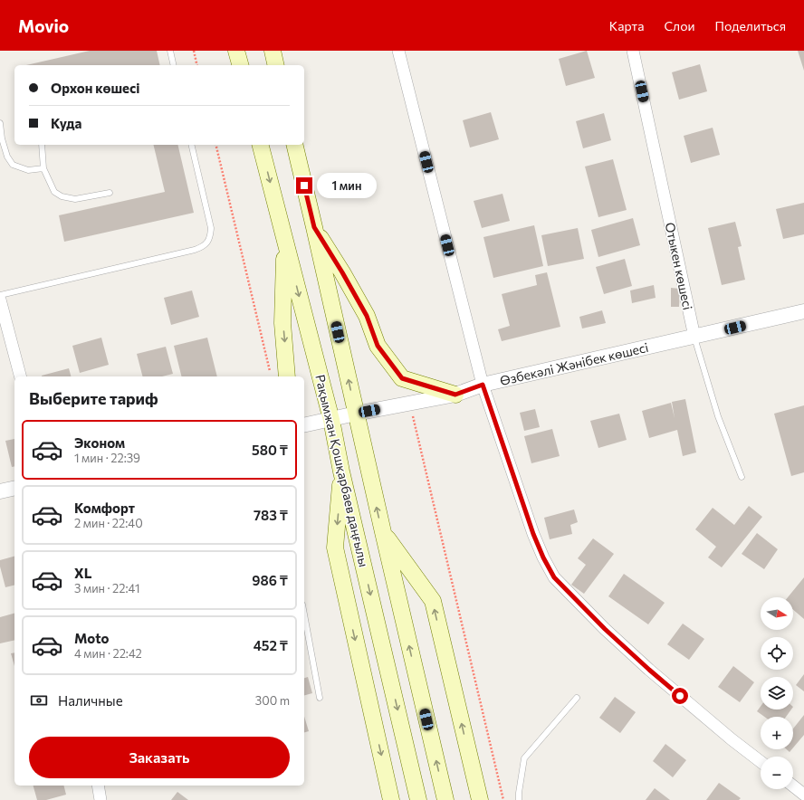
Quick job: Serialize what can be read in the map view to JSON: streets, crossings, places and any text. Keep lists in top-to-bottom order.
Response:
{
  "streets": {
    "main road": ["Рақымжан Қошқарбаев даңғылы"],
    "street": ["Отыкен көшесі", "Өзбекәлі Жәнібек көшесі"]
  },
  "crossings": [
    ["Отыкен көшесі", "Өзбекәлі Жәнібек көшесі"],
    ["Өзбекәлі Жәнібек көшесі", "Рақымжан Қошқарбаев даңғылы"]
  ],
  "north": "right",
  "page": {
    "header": "Movio",
    "nav": ["Карта", "Слои", "Поделиться"],
    "banner": ["Орхон көшесі", "Куда"],
    "bubble": "1 мин",
    "heading": "Выберите тариф",
    "list": [
      {
        "name": "Эконом",
        "note": "1 мин · 22:39",
        "value": "580 ₸"
      },
      {
        "name": "Комфорт",
        "note": "2 мин · 22:40",
        "value": "783 ₸"
      },
      {
        "name": "XL",
        "note": "3 мин · 22:41",
        "value": "986 ₸"
      },
      {
        "name": "Moto",
        "note": "4 мин · 22:42",
        "value": "452 ₸"
      }
    ],
    "map_buttons": ["+", "−"],
    "pay": ["Наличные", "300 m"],
    "buttons": "Заказать"
  }
}
